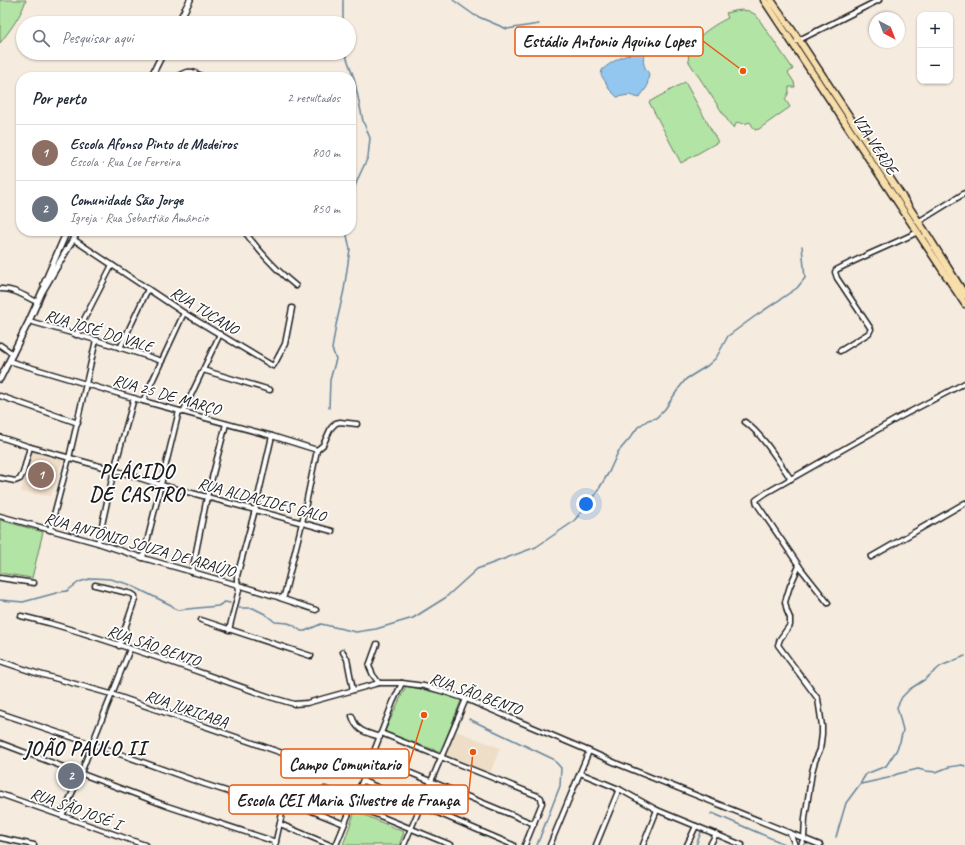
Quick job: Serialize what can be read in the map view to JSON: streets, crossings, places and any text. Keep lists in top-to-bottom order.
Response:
{
  "streets": {
    "main road": ["VIA VERDE"],
    "street": [
      "RUA TUCANO",
      "RUA JOSÉ DO VALE",
      "RUA 25 DE MARÇO",
      "RUA ALDACIDES GALO",
      "RUA ANTÔNIO SOUZA DE ARAÚJO",
      "RUA SÃO BENTO",
      "RUA JURICABA",
      "RUA SÃO JOSÉ I"
    ]
  },
  "districts": ["PLÁCIDO DE CASTRO", "JOÃO PAULO II"],
  "places": ["Estádio Antonio Aquino Lopes", "Campo Comunitario", "Escola CEI Maria Silvestre de França"],
  "north": "bottom right",
  "page": {
    "map_buttons": ["+", "−"],
    "search": "Pesquisar aqui",
    "heading": ["Por perto", "2 resultados"],
    "list": [
      {
        "mark": "1",
        "name": "Escola Afonso Pinto de Medeiros",
        "note": "Escola · Rua Loe Ferreira",
        "value": "800 m"
      },
      {
        "mark": "2",
        "name": "Comunidade São Jorge",
        "note": "Igreja · Rua Sebastião Amâncio",
        "value": "850 m"
      }
    ],
    "pins": ["1", "2"]
  }
}
